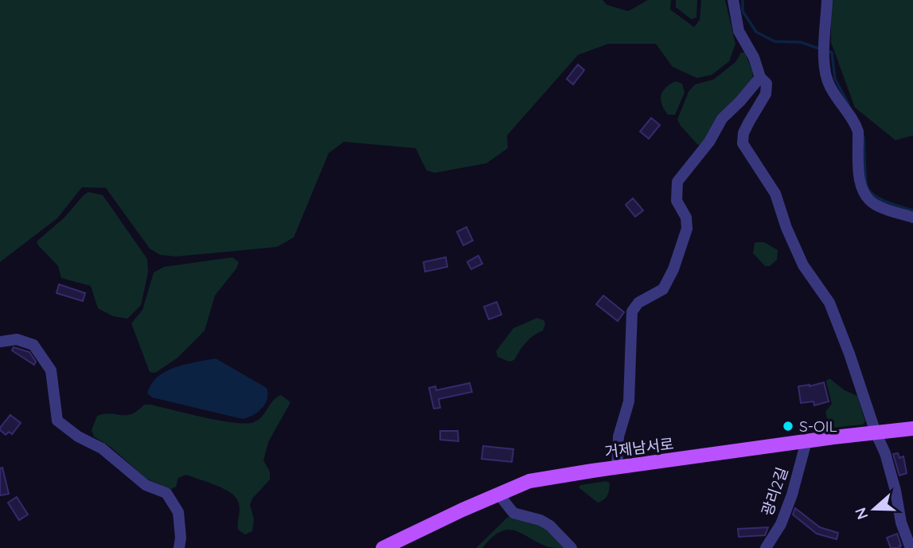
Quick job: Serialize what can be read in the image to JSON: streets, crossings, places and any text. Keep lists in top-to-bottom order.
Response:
{
  "streets": {
    "main road": ["거제남서로"],
    "lane": ["광리2길"]
  },
  "crossings": [
    ["거제남서로", "광리2길"]
  ],
  "places": ["S-OIL"],
  "north": "left"
}
